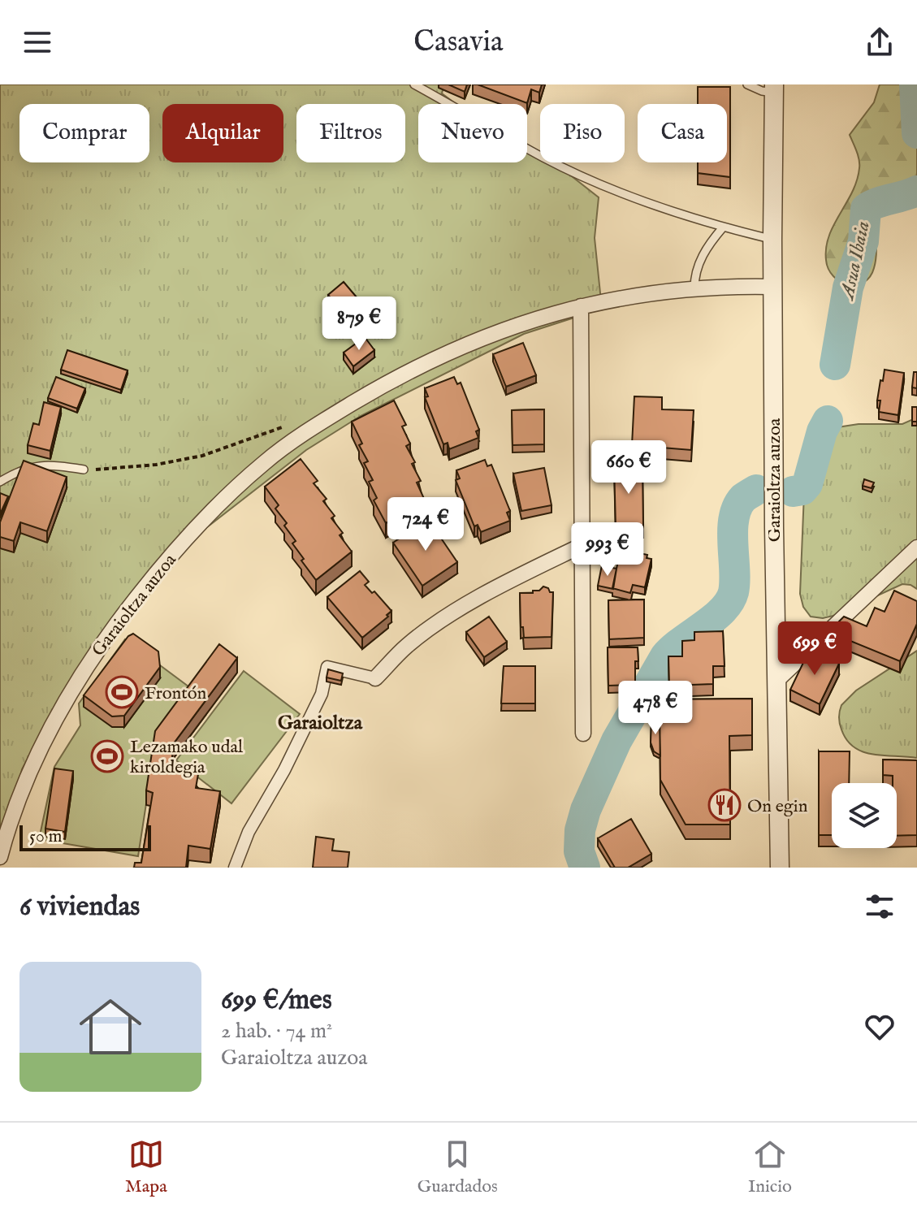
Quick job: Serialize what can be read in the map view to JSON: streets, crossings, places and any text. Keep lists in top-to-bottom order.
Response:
{
  "streets": {
    "street": ["Garaioltza auzoa"]
  },
  "districts": ["Garaioltza"],
  "water": ["Asua Ibaia"],
  "places": {
    "sports": ["Frontón", "Lezamako udal kiroldegia"],
    "restaurant": ["On egin"]
  },
  "scale_bar": "50 m",
  "page": {
    "header": "Casavia",
    "chip": [
      "Comprar",
      "Alquilar",
      "Filtros",
      "Nuevo",
      "Piso",
      "Casa"
    ],
    "price": [
      "879 €",
      "660 €",
      "724 €",
      "993 €",
      "699 €",
      "478 €"
    ],
    "scale": "50 m",
    "heading": "6 viviendas",
    "list": [
      {
        "name": "699 €/mes",
        "note": "2 hab. · 74 m² · Garaioltza auzoa"
      }
    ],
    "tabs": ["Mapa", "Guardados", "Inicio"]
  }
}
